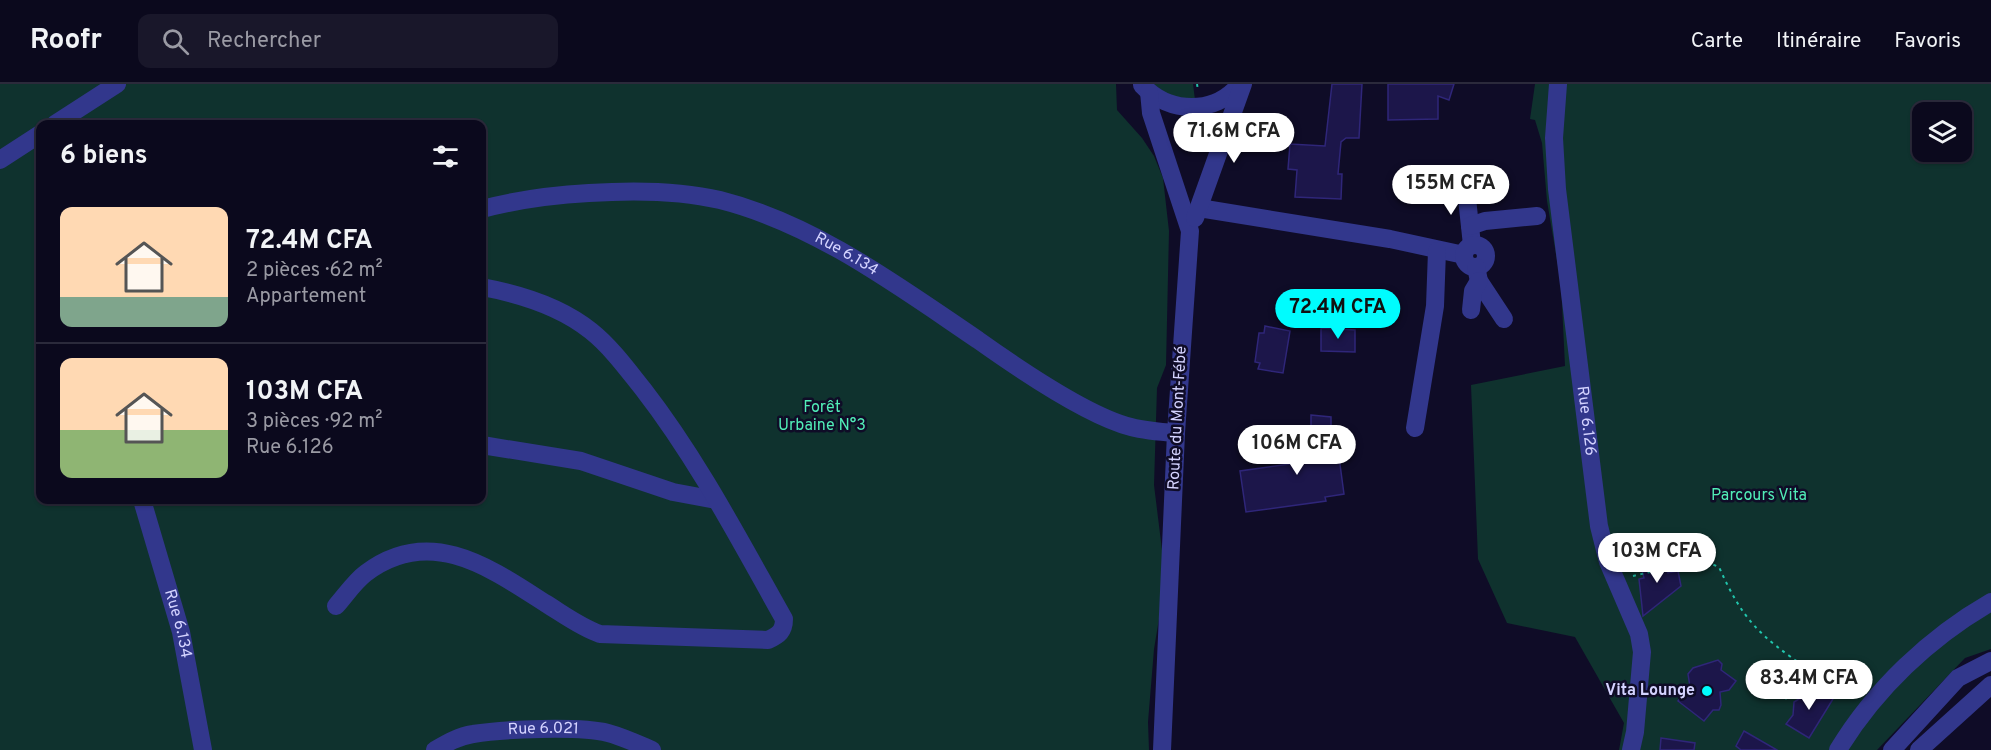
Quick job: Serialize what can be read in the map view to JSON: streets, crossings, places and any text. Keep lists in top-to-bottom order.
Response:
{
  "streets": {
    "street": [
      "Rue 6.134",
      "Route du Mont-Fébé",
      "Rue 6.126",
      "Rue 6.021"
    ]
  },
  "crossings": [
    ["Rue 6.134", "Route du Mont-Fébé"]
  ],
  "parks": ["Forêt Urbaine N°3", "Parcours Vita"],
  "places": ["Vita Lounge"],
  "page": {
    "header": "Roofr",
    "search": "Rechercher",
    "nav": ["Carte", "Itinéraire", "Favoris"],
    "price": [
      "71.6M CFA",
      "155M CFA",
      "72.4M CFA",
      "106M CFA",
      "103M CFA",
      "83.4M CFA"
    ],
    "heading": "6 biens",
    "list": [
      {
        "name": "72.4M CFA",
        "note": "2 pièces · 62 m² · Appartement"
      },
      {
        "name": "103M CFA",
        "note": "3 pièces · 92 m² · Rue 6.126"
      }
    ]
  }
}
